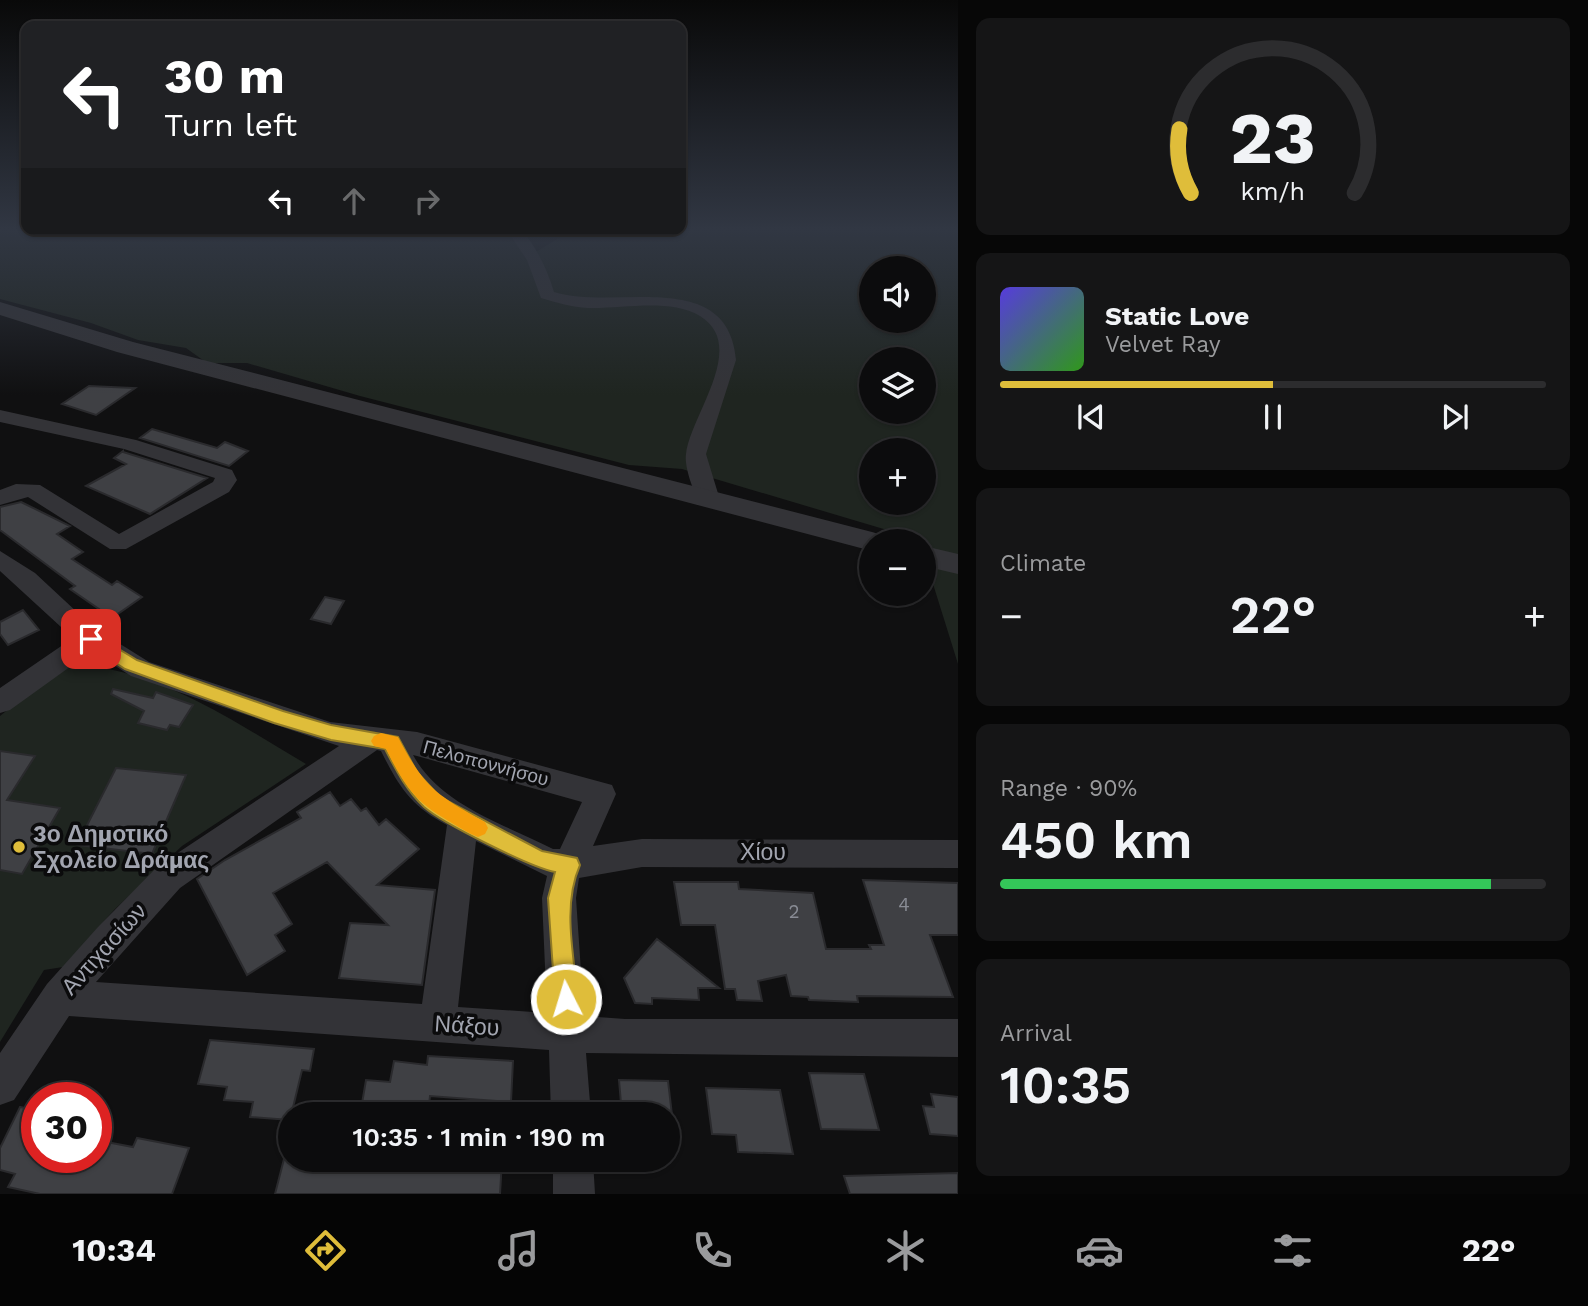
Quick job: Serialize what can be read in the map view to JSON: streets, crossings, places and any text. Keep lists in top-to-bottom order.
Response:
{
  "streets": {
    "street": [
      "Πελοποννήσου",
      "Χίου",
      "Αντιχασίων",
      "Νάξου"
    ]
  },
  "crossings": [
    ["Πελοποννήσου", "Χίου"],
    ["Πελοποννήσου", "Αντιχασίων"],
    ["Αντιχασίων", "Νάξου"]
  ],
  "places": ["3ο Δημοτικό Σχολείο Δράμας"],
  "house_numbers": ["4", "2"],
  "page": {
    "turn": ["30 m", "Turn left"],
    "map_buttons": ["+", "−"],
    "song": ["Static Love", "Velvet Ray"],
    "tile": [
      "Climate",
      ["Range · 90%", "450 km"],
      ["Arrival", "10:35"]
    ],
    "heat": ["−", "22°", "+"],
    "limit": "30",
    "trip": "10:35 · 1 min · 190 m",
    "tabs": ["10:34", "22°"],
    "gauge": ["23", "km/h"]
  }
}
